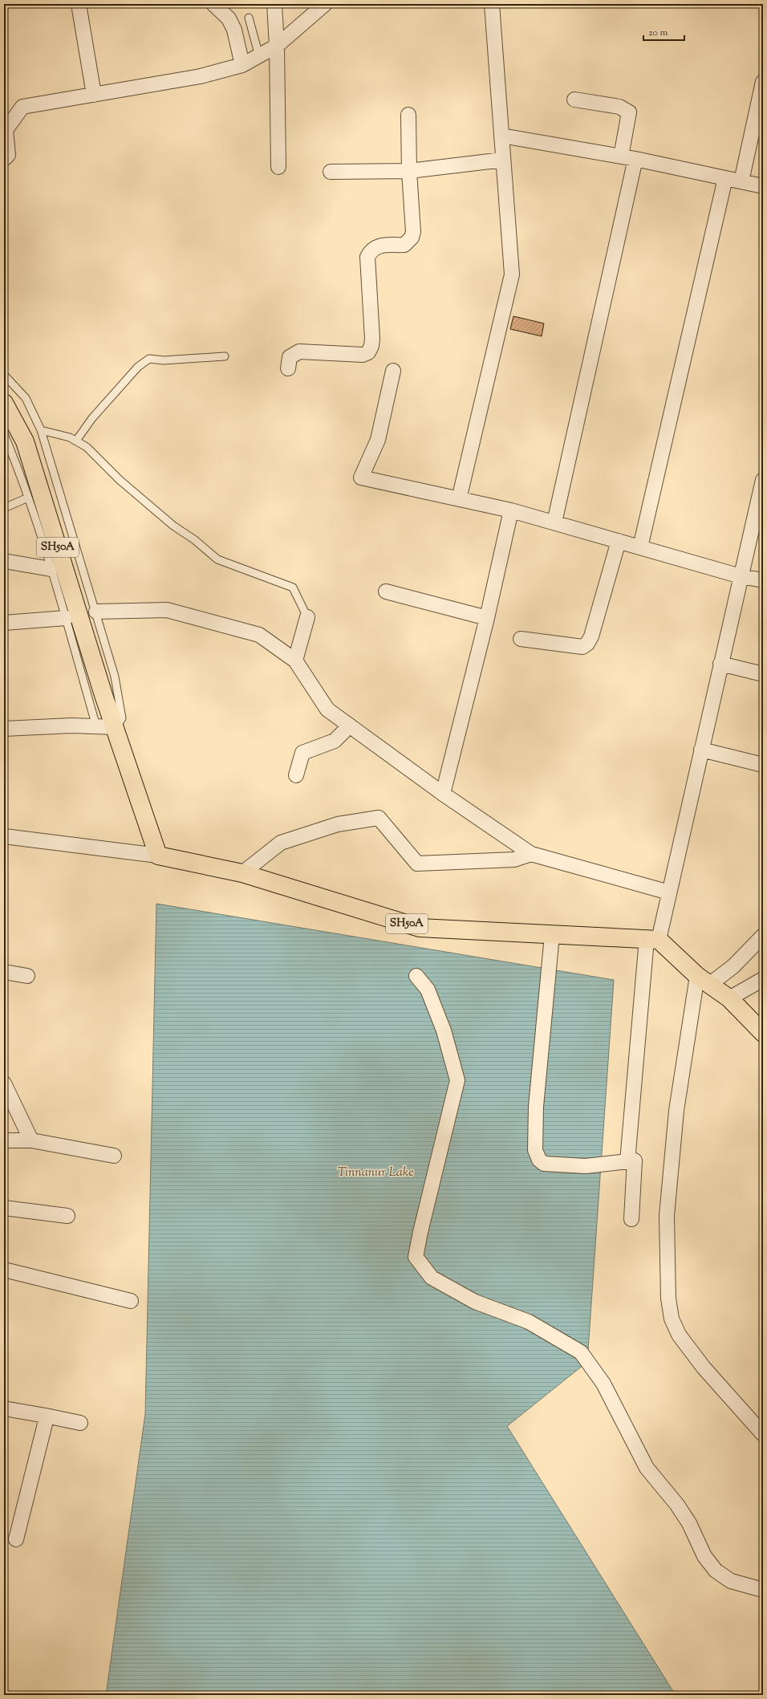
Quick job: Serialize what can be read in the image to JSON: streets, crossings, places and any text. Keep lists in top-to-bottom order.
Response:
{
  "streets": {
    "main road": ["SH50A"]
  },
  "water": ["Tinnanur Lake"],
  "scale_bar": "20 m"
}
